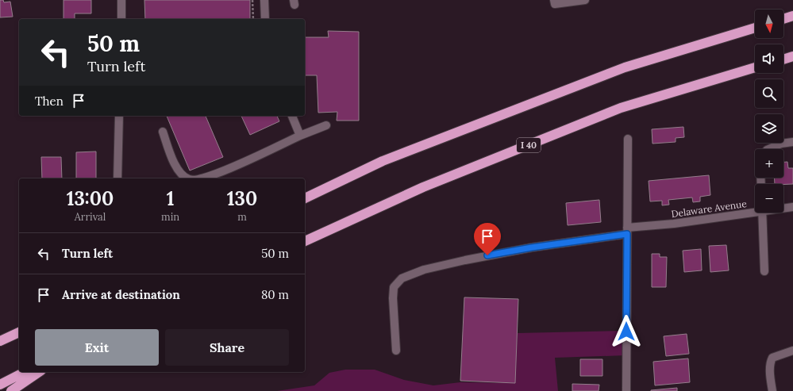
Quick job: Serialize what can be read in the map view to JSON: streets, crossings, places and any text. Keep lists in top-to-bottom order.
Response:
{
  "streets": {
    "highway": ["I 40"],
    "street": ["Delaware Avenue"]
  },
  "north": "bottom",
  "page": {
    "map_buttons": ["+", "−"],
    "turn": ["50 m", "Turn left"],
    "then": "Then",
    "eta": [
      "13:00",
      "Arrival",
      "1",
      "min",
      "130",
      "m"
    ],
    "list": [
      {
        "name": "Turn left",
        "value": "50 m"
      },
      {
        "name": "Arrive at destination",
        "value": "80 m"
      }
    ],
    "buttons": ["Exit", "Share"]
  }
}
